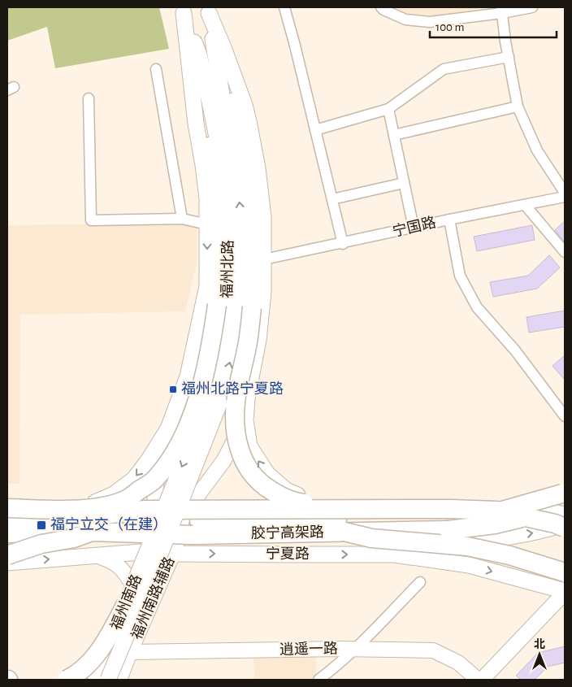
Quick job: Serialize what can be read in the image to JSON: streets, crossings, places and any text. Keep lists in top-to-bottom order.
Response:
{
  "streets": {
    "highway": ["胶宁高架路"],
    "main road": [
      "福州北路",
      "宁夏路",
      "福州南路辅路",
      "福州南路",
      "逍遥一路"
    ],
    "street": ["宁国路"]
  },
  "crossings": [
    ["福州北路", "宁夏路"],
    ["福州北路", "福州南路辅路"],
    ["福州北路", "福州南路"],
    ["宁夏路", "福州南路辅路"],
    ["宁夏路", "福州南路"],
    ["福州南路辅路", "福州南路"],
    ["福州南路辅路", "逍遥一路"]
  ],
  "places": {
    "transit": ["福州北路宁夏路", "福宁立交（在建）"]
  },
  "scale_bar": "100 m",
  "north": "top"
}
